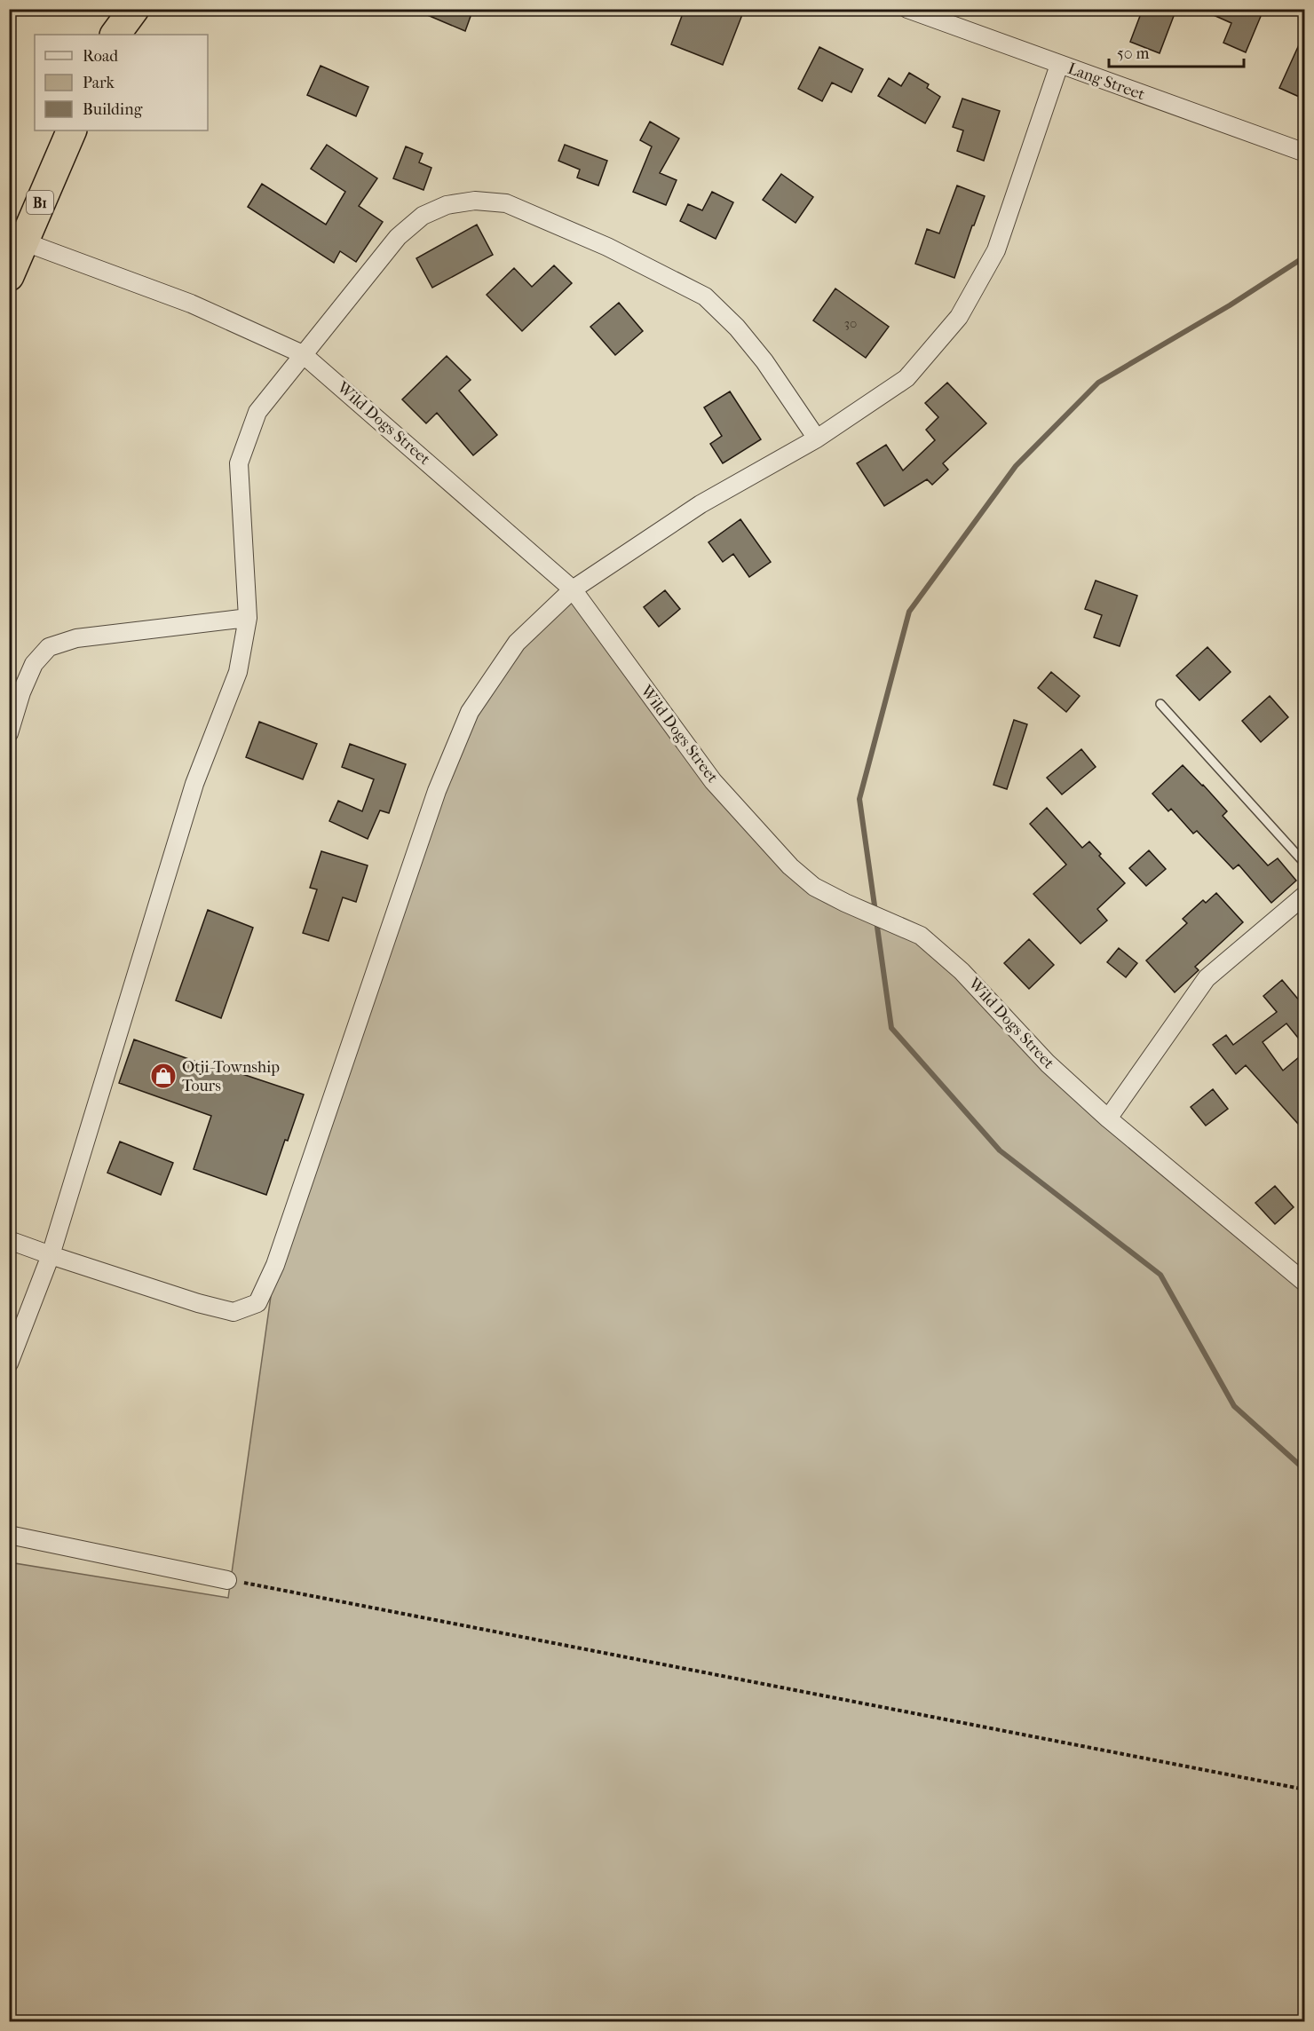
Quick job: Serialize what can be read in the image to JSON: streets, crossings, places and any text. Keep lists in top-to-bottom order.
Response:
{
  "streets": {
    "highway": ["B1"],
    "street": ["Lang Street", "Wild Dogs Street"]
  },
  "crossings": [
    ["B1", "Wild Dogs Street"]
  ],
  "places": {
    "shop": ["Otji-Township Tours"]
  },
  "house_numbers": ["30"],
  "legend": ["Road", "Park", "Building"],
  "scale_bar": "50 m"
}
